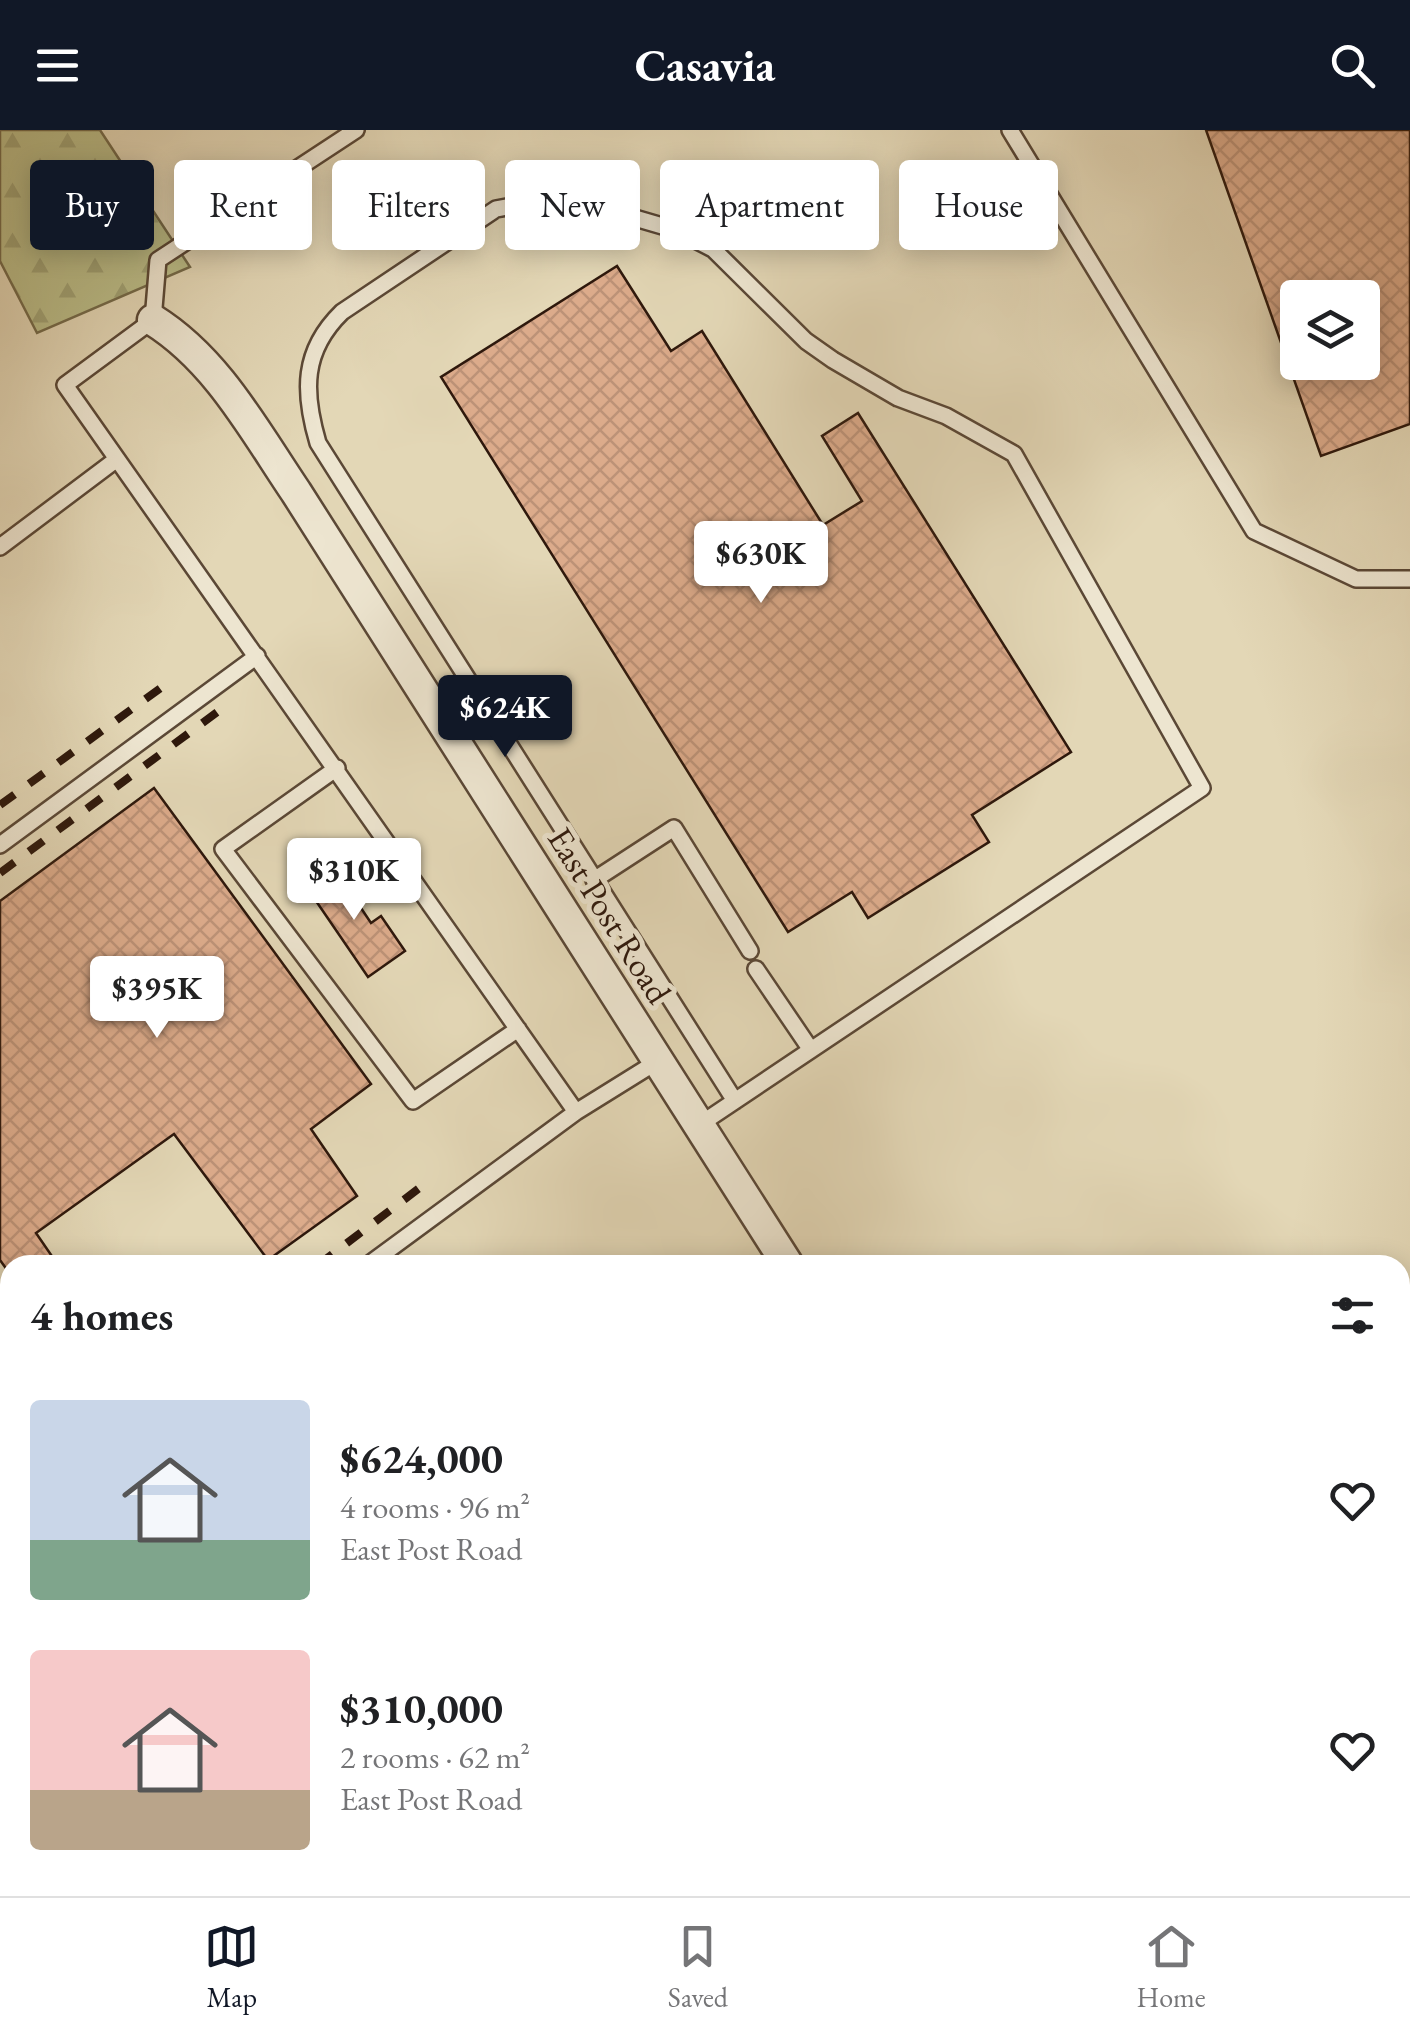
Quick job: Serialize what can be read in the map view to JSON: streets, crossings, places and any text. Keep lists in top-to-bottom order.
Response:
{
  "streets": {
    "street": ["East Post Road"]
  },
  "page": {
    "header": "Casavia",
    "chip": [
      "Buy",
      "Rent",
      "Filters",
      "New",
      "Apartment",
      "House"
    ],
    "price": [
      "$630K",
      "$624K",
      "$310K",
      "$395K"
    ],
    "heading": "4 homes",
    "list": [
      {
        "name": "$624,000",
        "note": "4 rooms · 96 m² · East Post Road"
      },
      {
        "name": "$310,000",
        "note": "2 rooms · 62 m² · East Post Road"
      }
    ],
    "tabs": ["Map", "Saved", "Home"]
  }
}
